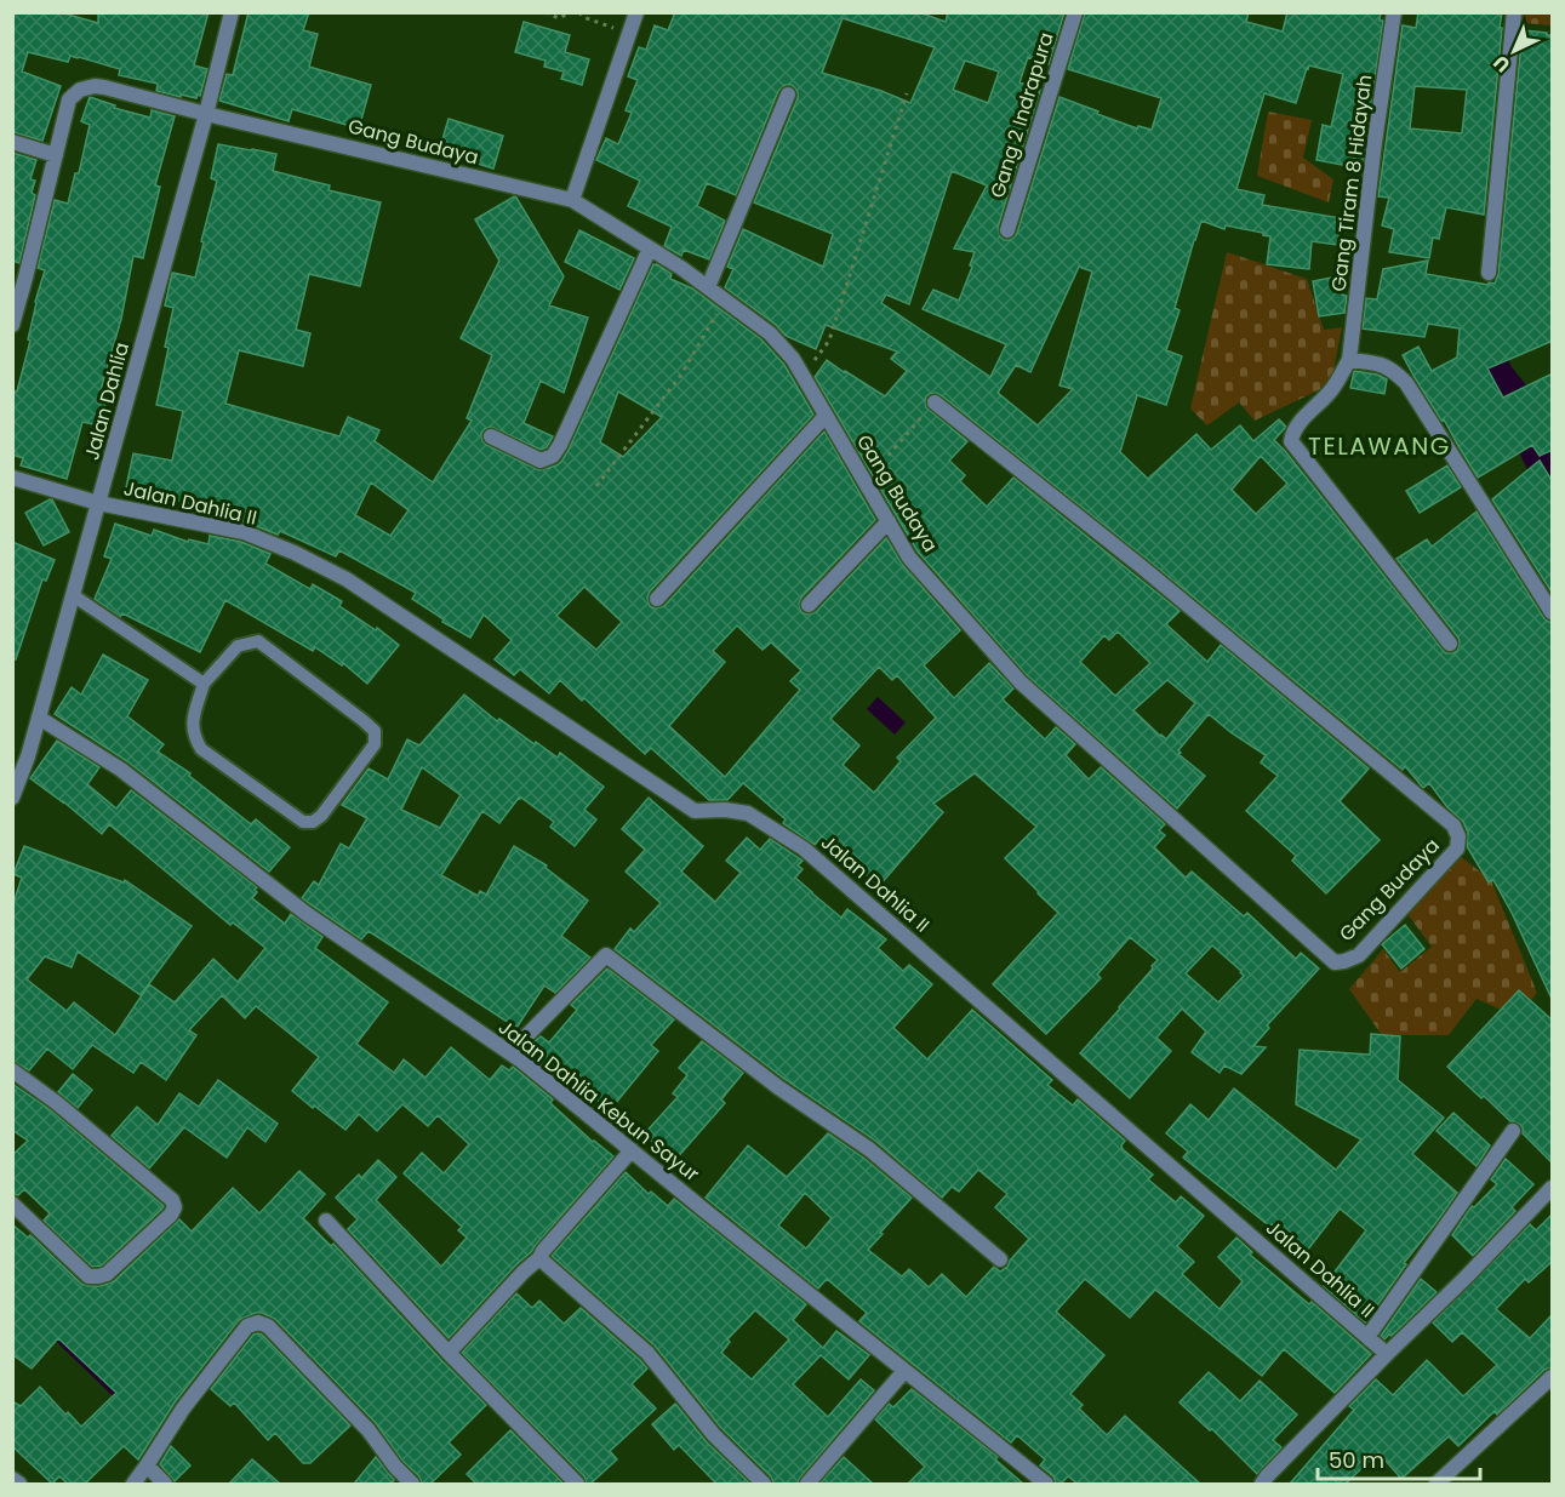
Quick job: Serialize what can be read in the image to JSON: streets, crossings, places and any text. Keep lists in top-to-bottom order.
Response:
{
  "streets": {
    "street": [
      "Gang 2 Indrapura",
      "Gang Budaya",
      "Gang Tiram 8 Hidayah",
      "Jalan Dahlia",
      "Jalan Dahlia II",
      "Jalan Dahlia Kebun Sayur"
    ]
  },
  "crossings": [
    ["Gang Budaya", "Jalan Dahlia"],
    ["Jalan Dahlia", "Jalan Dahlia II"],
    ["Jalan Dahlia", "Jalan Dahlia Kebun Sayur"]
  ],
  "districts": ["TELAWANG"],
  "scale_bar": "50 m",
  "north": "bottom left"
}
